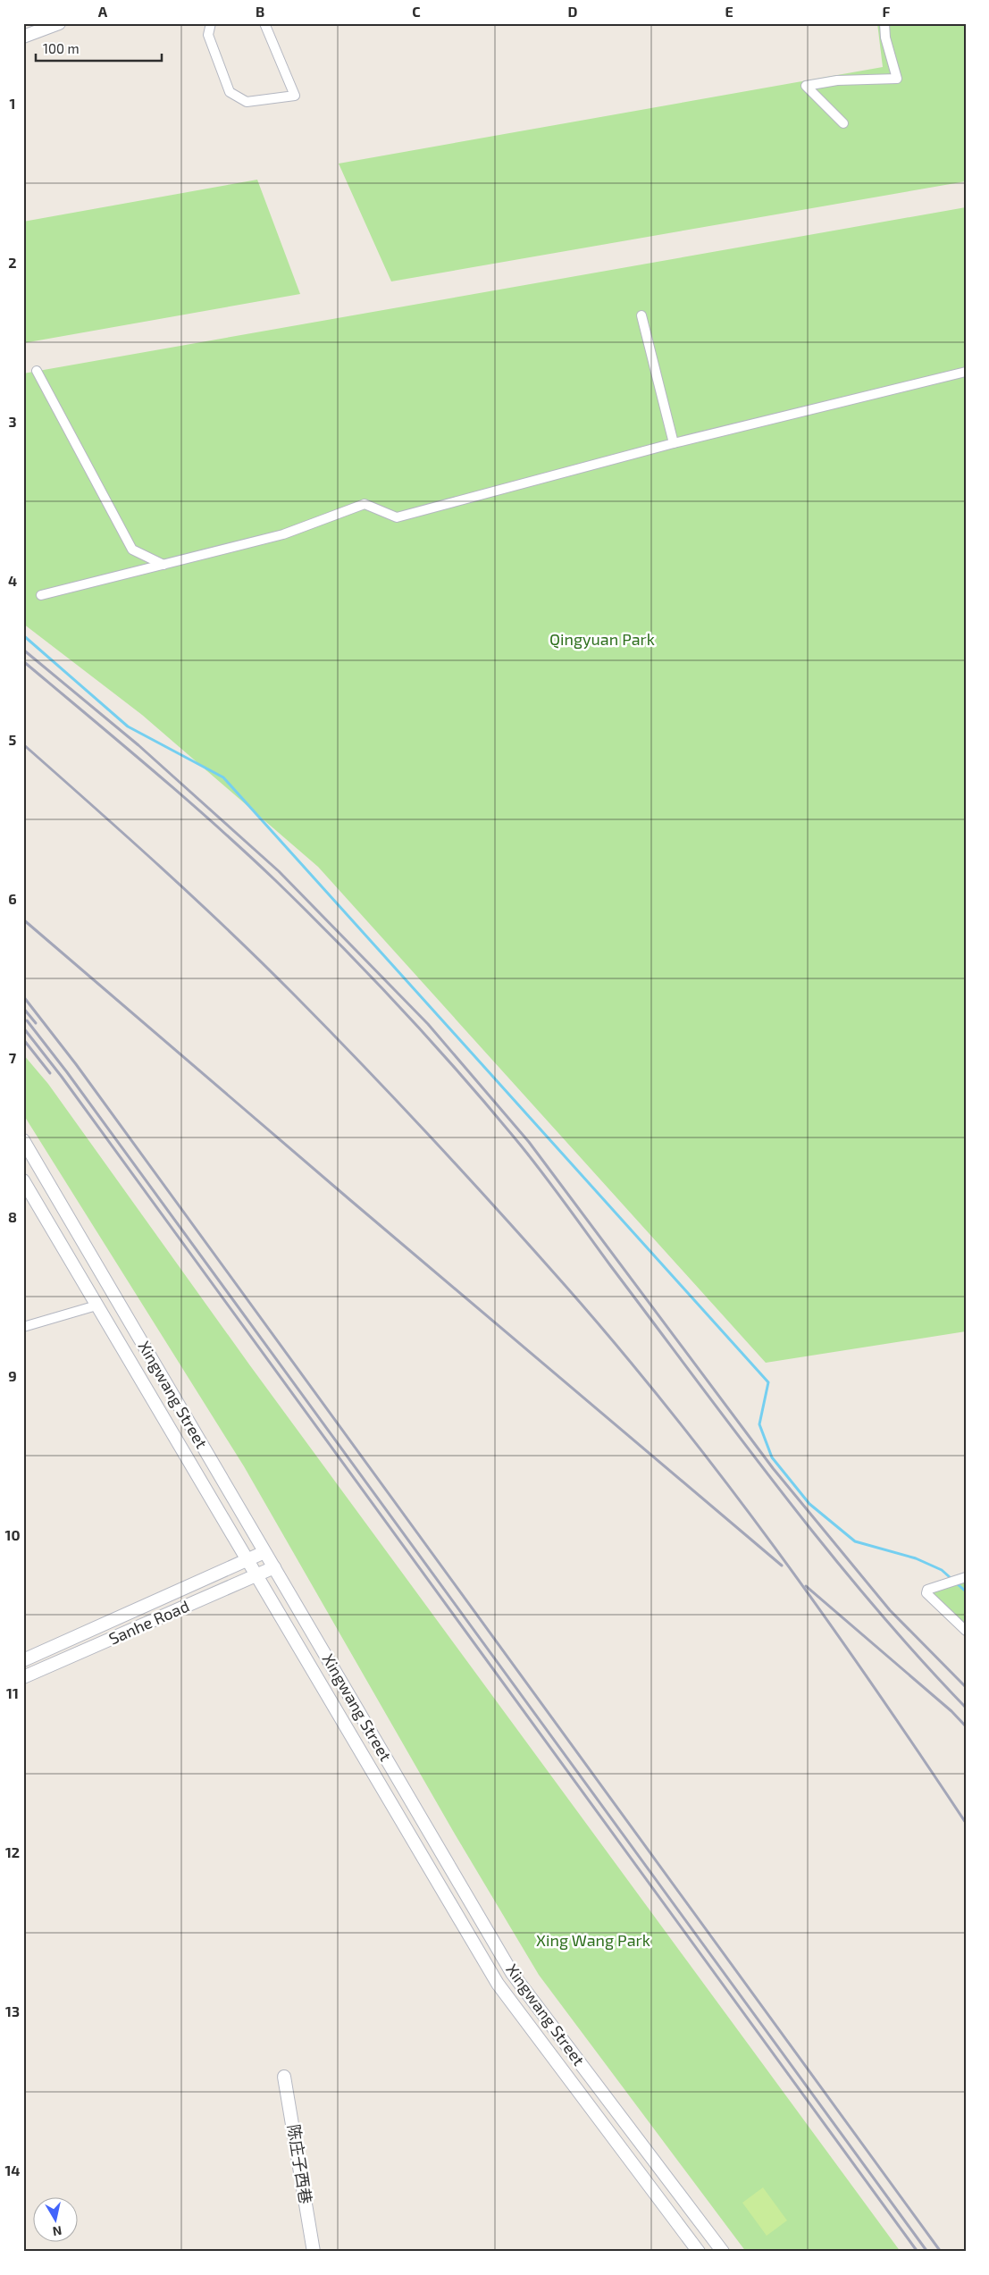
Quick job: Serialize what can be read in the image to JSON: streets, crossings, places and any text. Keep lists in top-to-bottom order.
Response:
{
  "streets": {
    "main road": ["Xingwang Street", "Sanhe Road", "陈庄子西巷"]
  },
  "crossings": [
    ["Xingwang Street", "Sanhe Road"]
  ],
  "parks": ["Qingyuan Park", "Xing Wang Park"],
  "scale_bar": "100 m",
  "north": "bottom",
  "grid": {
    "columns": [
      "A",
      "B",
      "C",
      "D",
      "E",
      "F"
    ],
    "rows": [
      "1",
      "2",
      "3",
      "4",
      "5",
      "6",
      "7",
      "8",
      "9",
      "10",
      "11",
      "12",
      "13",
      "14"
    ]
  }
}
